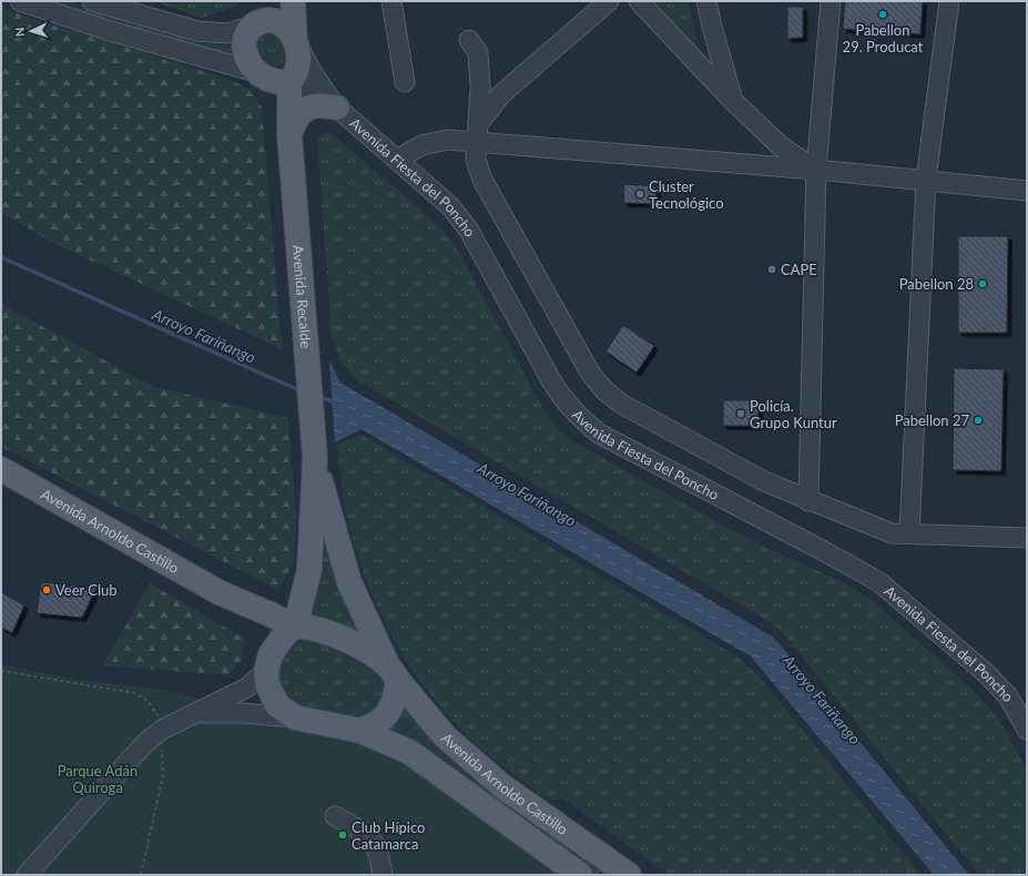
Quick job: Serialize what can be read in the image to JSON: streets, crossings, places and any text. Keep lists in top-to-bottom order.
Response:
{
  "streets": {
    "main road": ["Avenida Recalde", "Avenida Arnoldo Castillo"],
    "street": ["Avenida Fiesta del Poncho"]
  },
  "crossings": [
    ["Avenida Fiesta del Poncho", "Avenida Recalde"],
    ["Avenida Recalde", "Avenida Arnoldo Castillo"]
  ],
  "water": ["Arroyo Fariñango"],
  "parks": ["Parque Adán Quiroga"],
  "places": [
    "Pabellon 29. Producat",
    "Cluster Tecnológico",
    "CAPE",
    "Pabellon 28",
    "Policía. Grupo Kuntur",
    "Pabellon 27",
    "Veer Club",
    "Club Hípico Catamarca"
  ],
  "north": "left"
}
